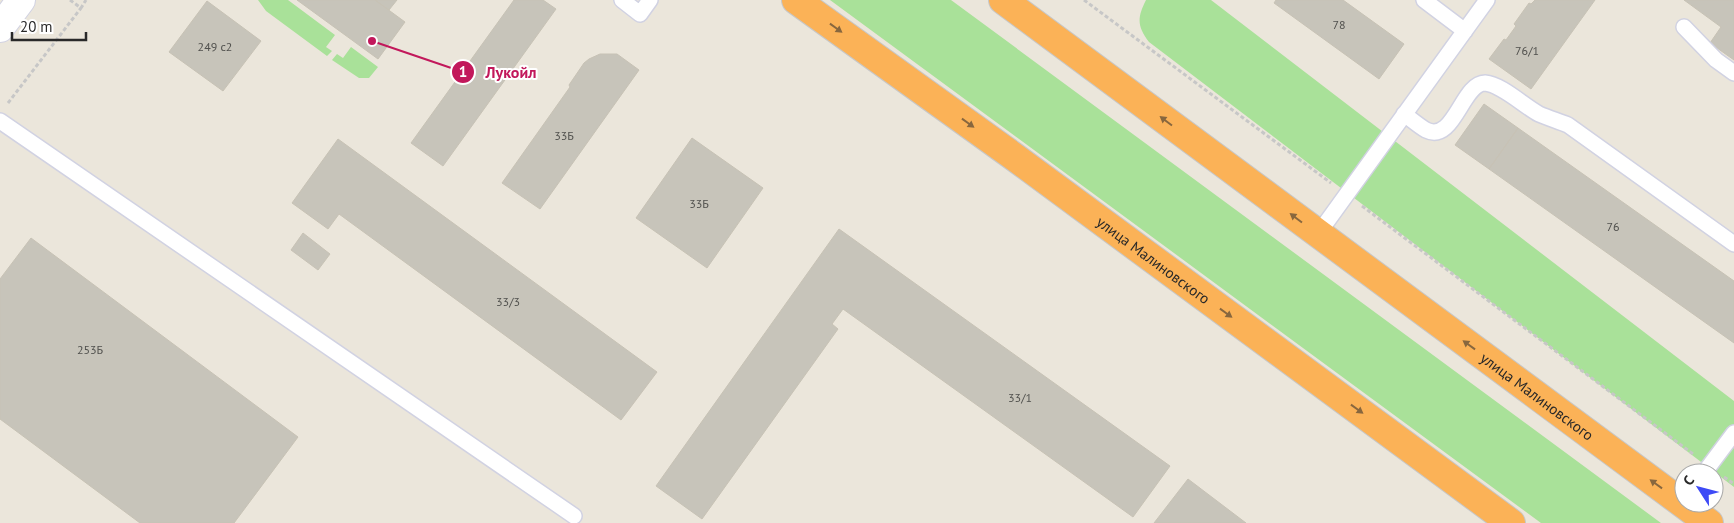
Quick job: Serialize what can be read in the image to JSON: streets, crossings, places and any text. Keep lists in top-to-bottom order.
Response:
{
  "streets": {
    "highway": ["улица Малиновского"]
  },
  "places": ["Лукойл"],
  "house_numbers": [
    "78",
    "249 с2",
    "76/1",
    "33Б",
    "33Б",
    "76",
    "33/3",
    "253Б",
    "33/1"
  ],
  "scale_bar": "20 m",
  "north": "top left"
}
